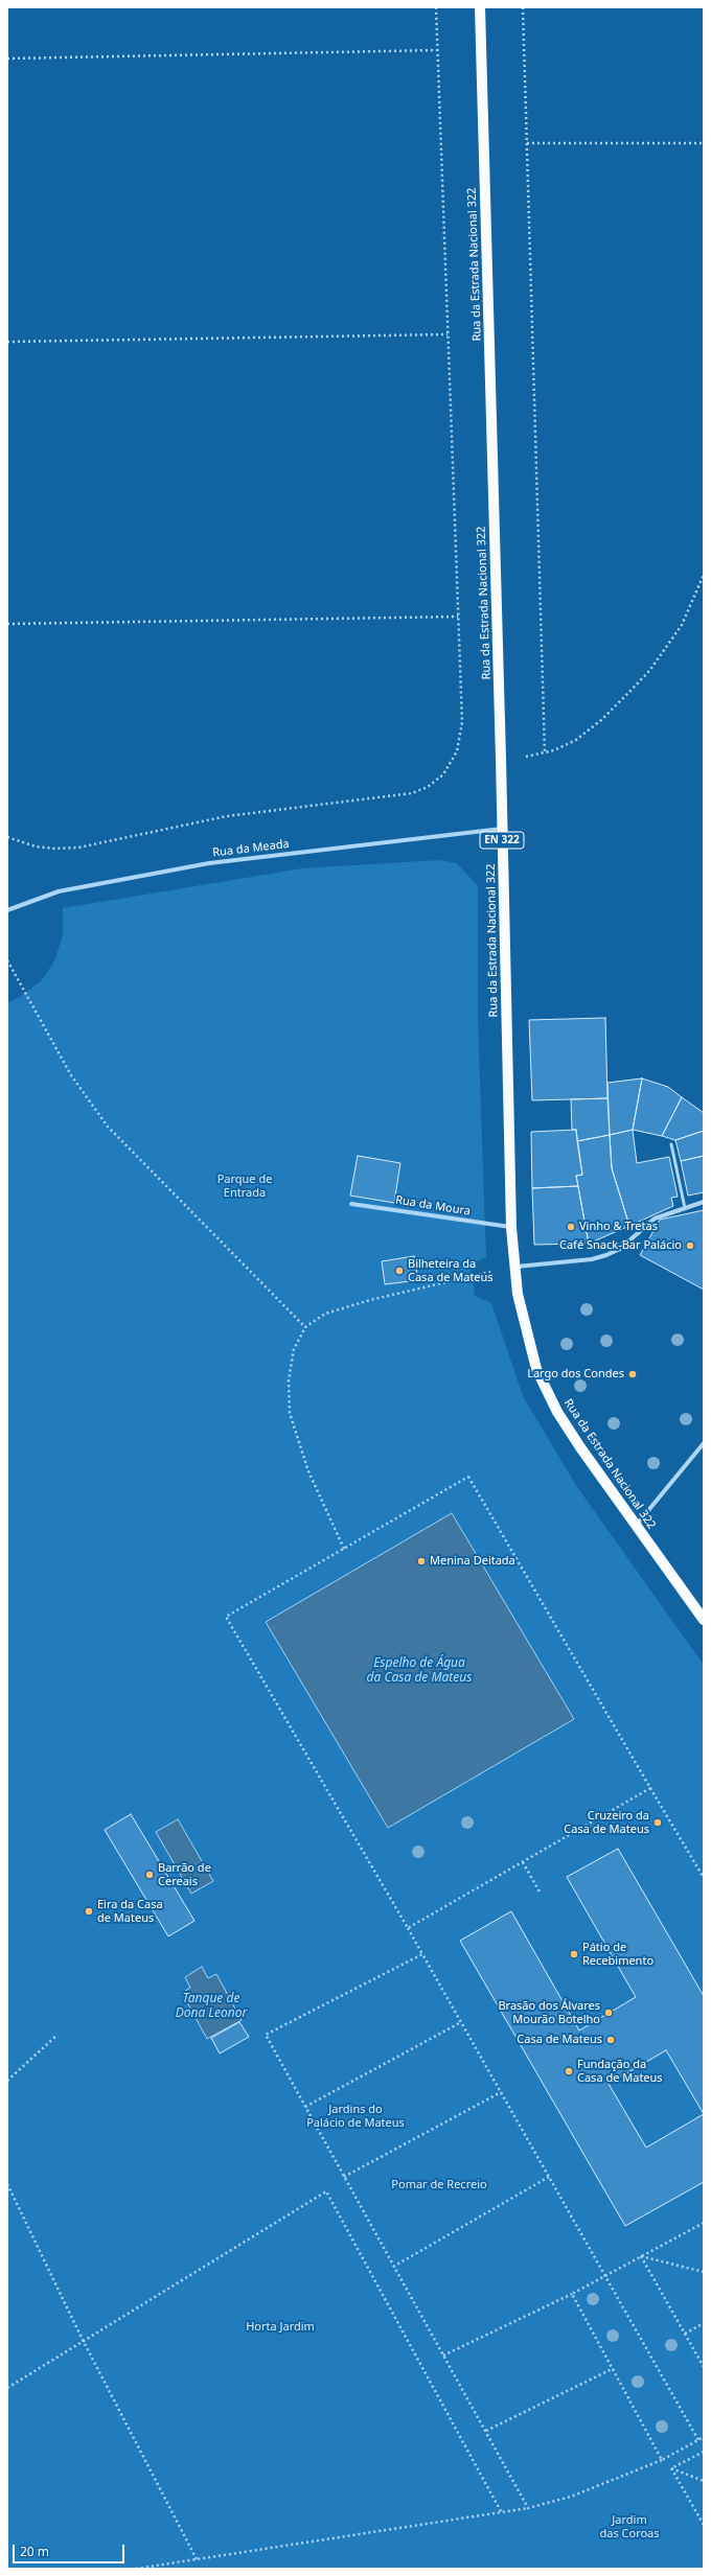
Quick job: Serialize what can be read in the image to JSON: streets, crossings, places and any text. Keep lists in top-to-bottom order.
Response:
{
  "streets": {
    "main road": ["Rua da Estrada Nacional 322", "EN 322"],
    "street": ["Rua da Meada", "Rua da Moura"]
  },
  "crossings": [
    ["Rua da Estrada Nacional 322", "Rua da Meada"],
    ["Rua da Estrada Nacional 322", "Rua da Moura"]
  ],
  "water": ["Espelho de Água da Casa de Mateus", "Tanque de Dona Leonor"],
  "parks": [
    "Parque de Entrada",
    "Jardins do Palácio de Mateus",
    "Pomar de Recreio",
    "Horta Jardim",
    "Jardim das Coroas"
  ],
  "places": [
    "Vinho & Tretas",
    "Café Snack-Bar Palácio",
    "Bilheteira da Casa de Mateus",
    "Largo dos Condes",
    "Menina Deitada",
    "Cruzeiro da Casa de Mateus",
    "Barrão de Cereais",
    "Eira da Casa de Mateus",
    "Pátio de Recebimento",
    "Brasão dos Álvares Mourão Botelho",
    "Casa de Mateus",
    "Fundação da Casa de Mateus"
  ],
  "scale_bar": "20 m"
}
